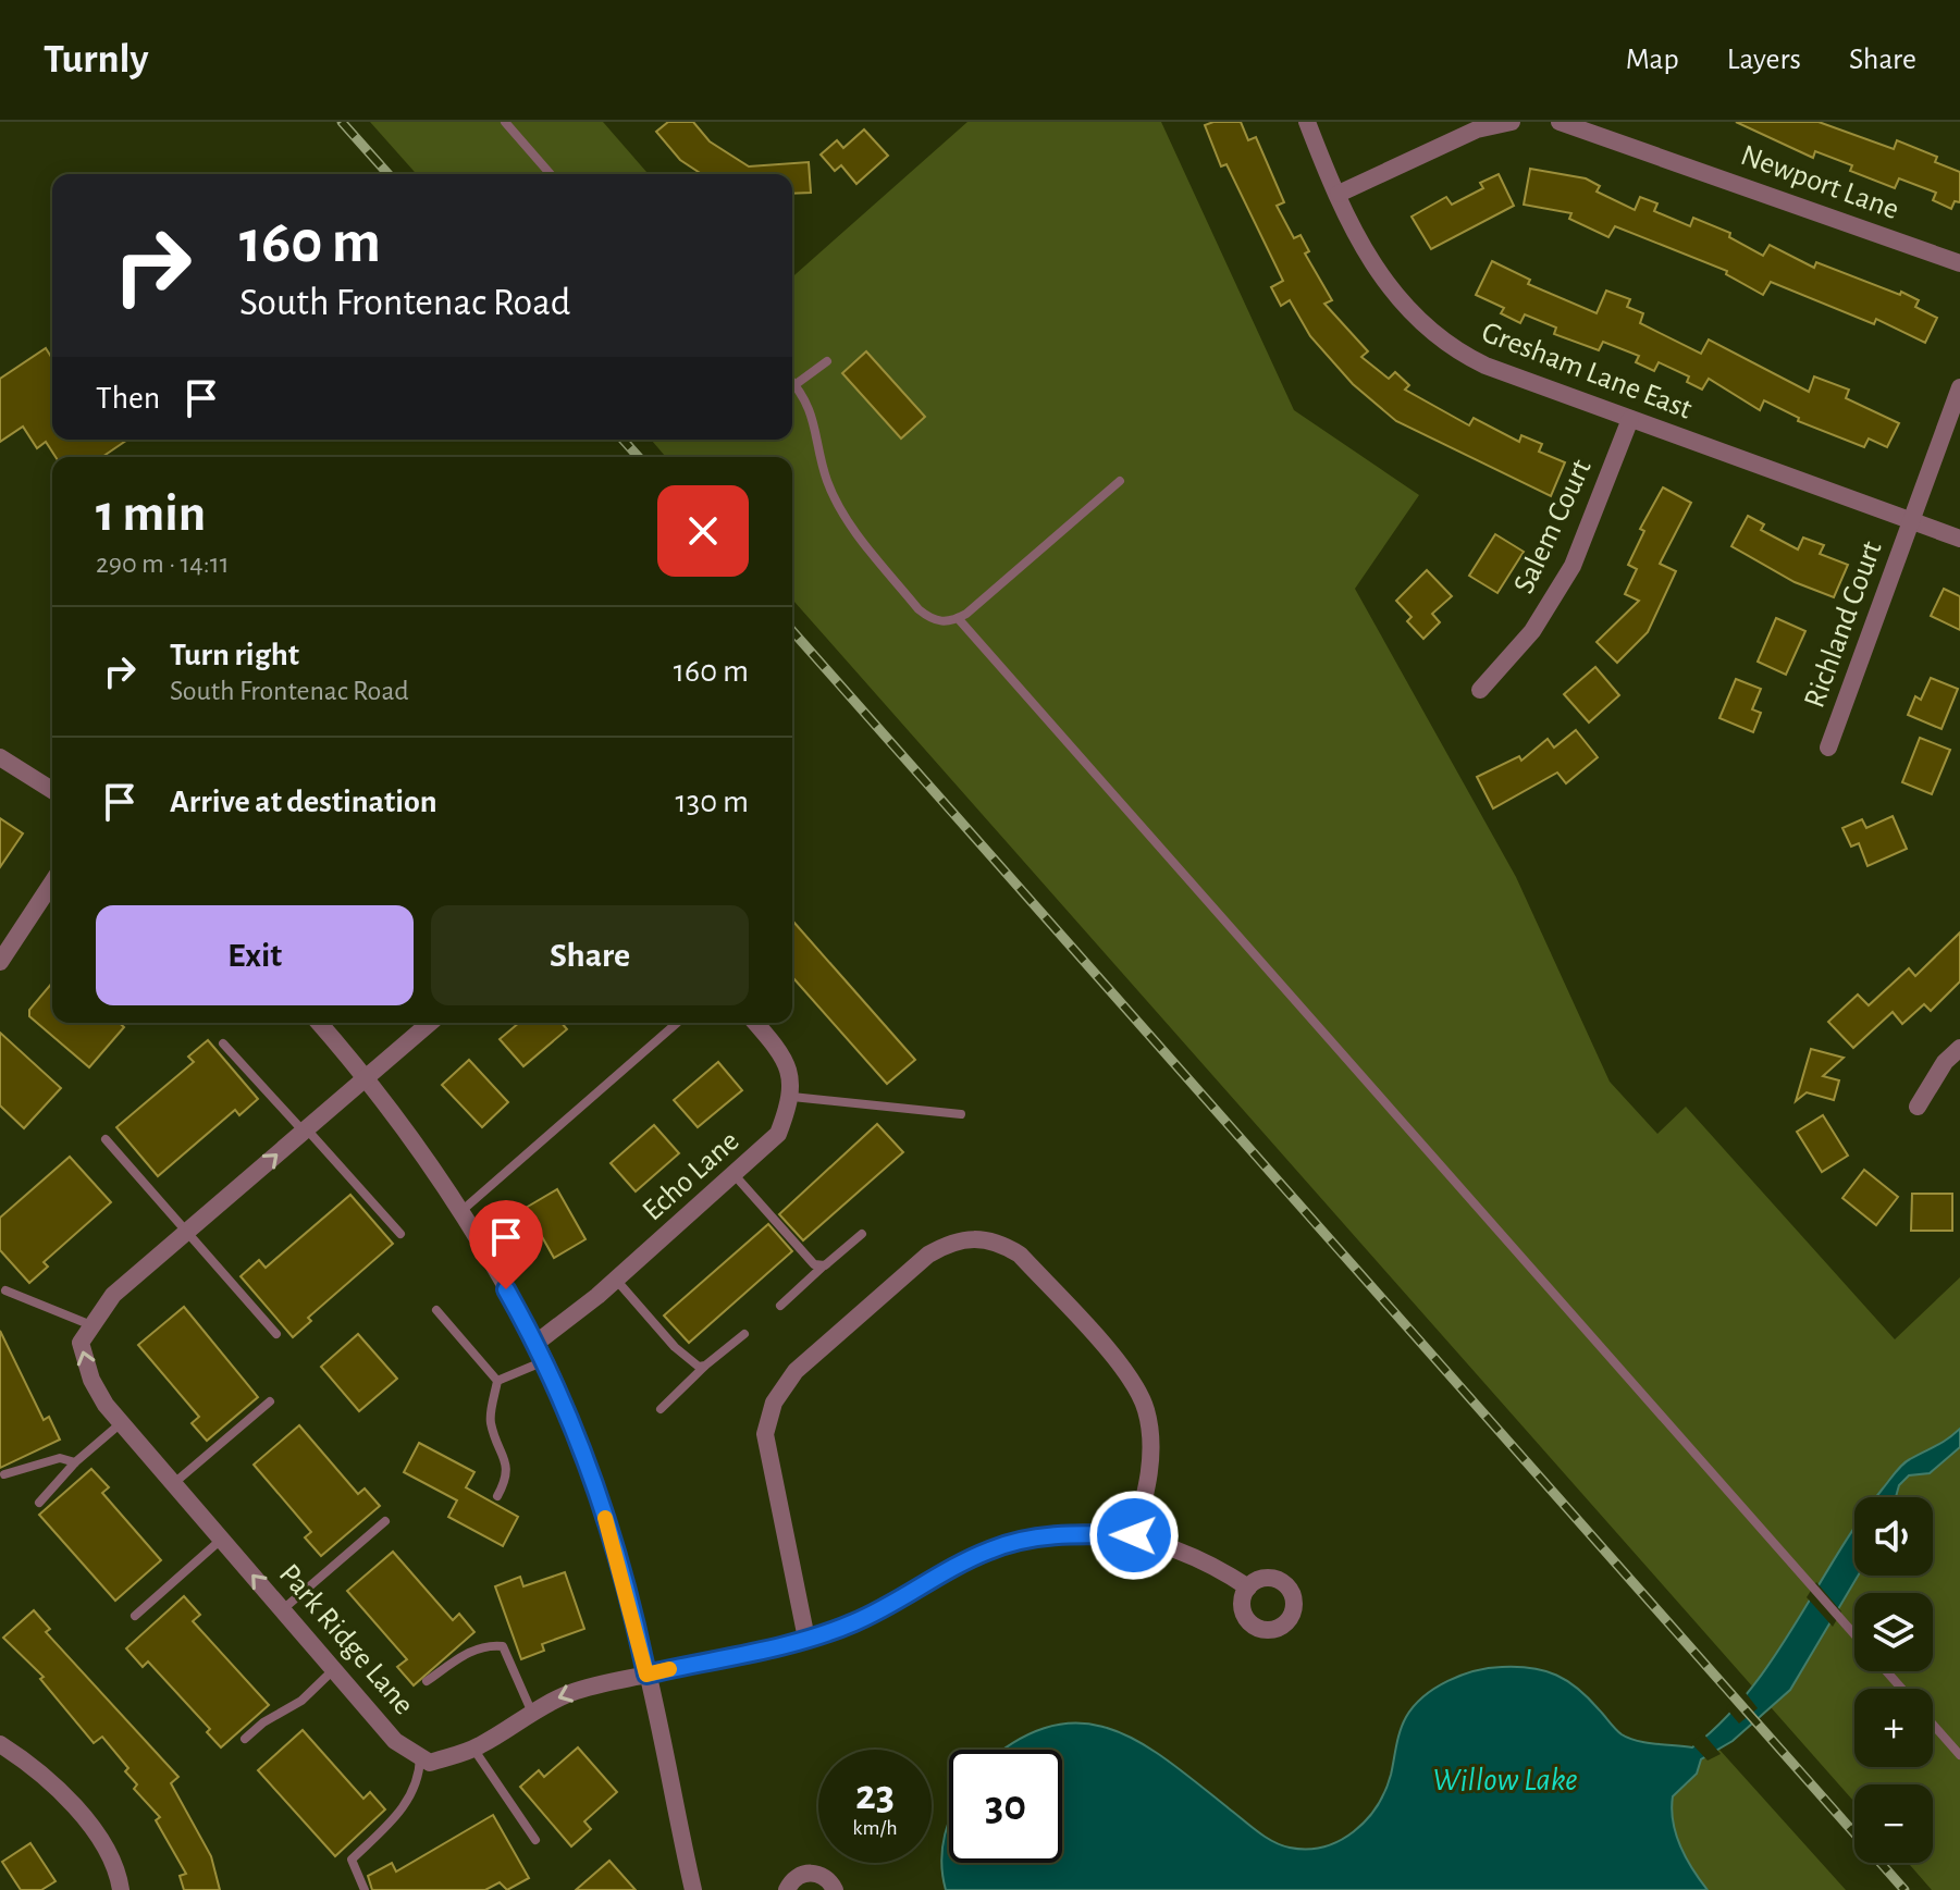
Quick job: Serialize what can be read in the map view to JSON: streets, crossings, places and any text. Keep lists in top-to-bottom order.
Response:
{
  "streets": {
    "street": [
      "Newport Lane",
      "Gresham Lane East",
      "Salem Court",
      "Richland Court",
      "Echo Lane",
      "Park Ridge Lane"
    ]
  },
  "crossings": [
    ["Gresham Lane East", "Salem Court"],
    ["Gresham Lane East", "Richland Court"]
  ],
  "water": ["Willow Lake"],
  "page": {
    "header": "Turnly",
    "nav": ["Map", "Layers", "Share"],
    "turn": ["160 m", "South Frontenac Road"],
    "then": "Then",
    "heading": ["1 min", "290 m · 14:11"],
    "list": [
      {
        "name": "Turn right",
        "note": "South Frontenac Road",
        "value": "160 m"
      },
      {
        "name": "Arrive at destination",
        "value": "130 m"
      }
    ],
    "buttons": ["Exit", "Share"],
    "map_buttons": ["+", "−"],
    "speed": "23 km/h",
    "limit": "30"
  }
}
